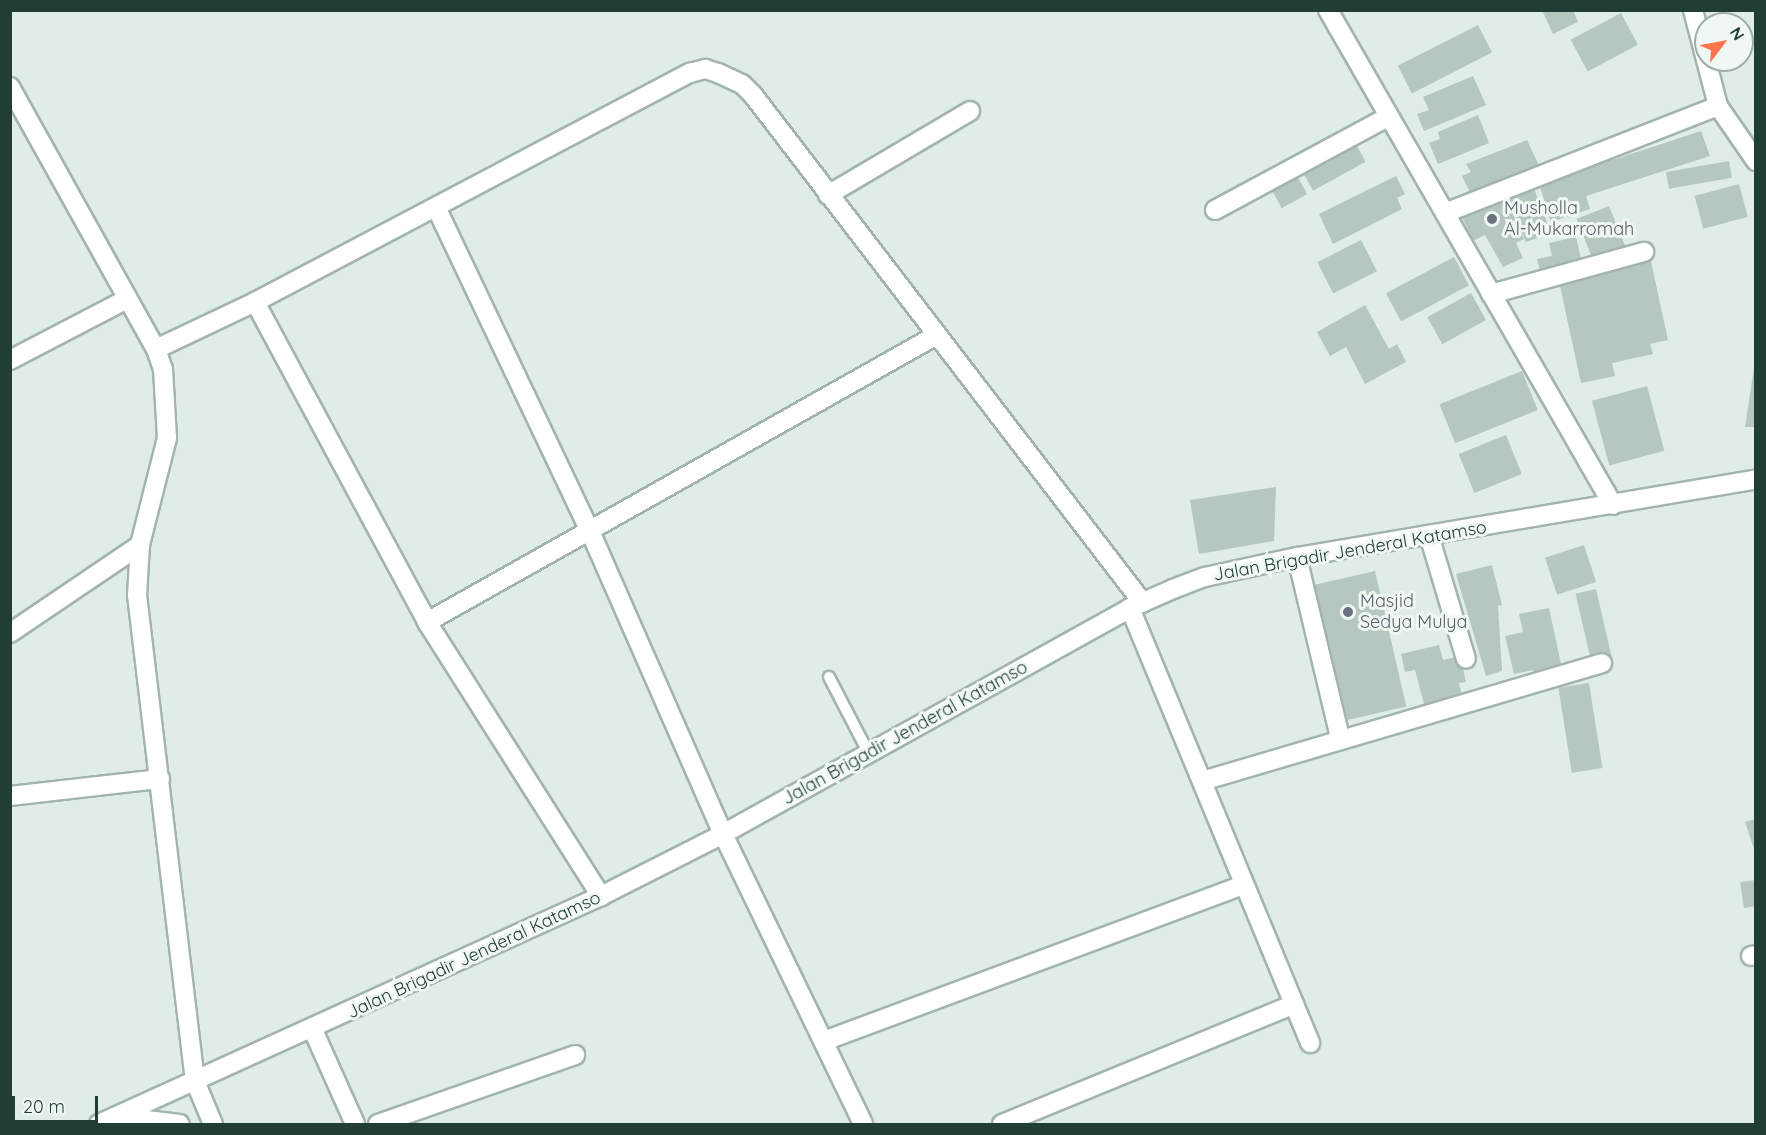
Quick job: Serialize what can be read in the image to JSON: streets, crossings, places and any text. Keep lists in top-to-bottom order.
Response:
{
  "streets": {
    "street": ["Jalan Brigadir Jenderal Katamso"]
  },
  "places": ["Musholla Al-Mukarromah", "Masjid Sedya Mulya"],
  "scale_bar": "20 m",
  "north": "top right"
}
